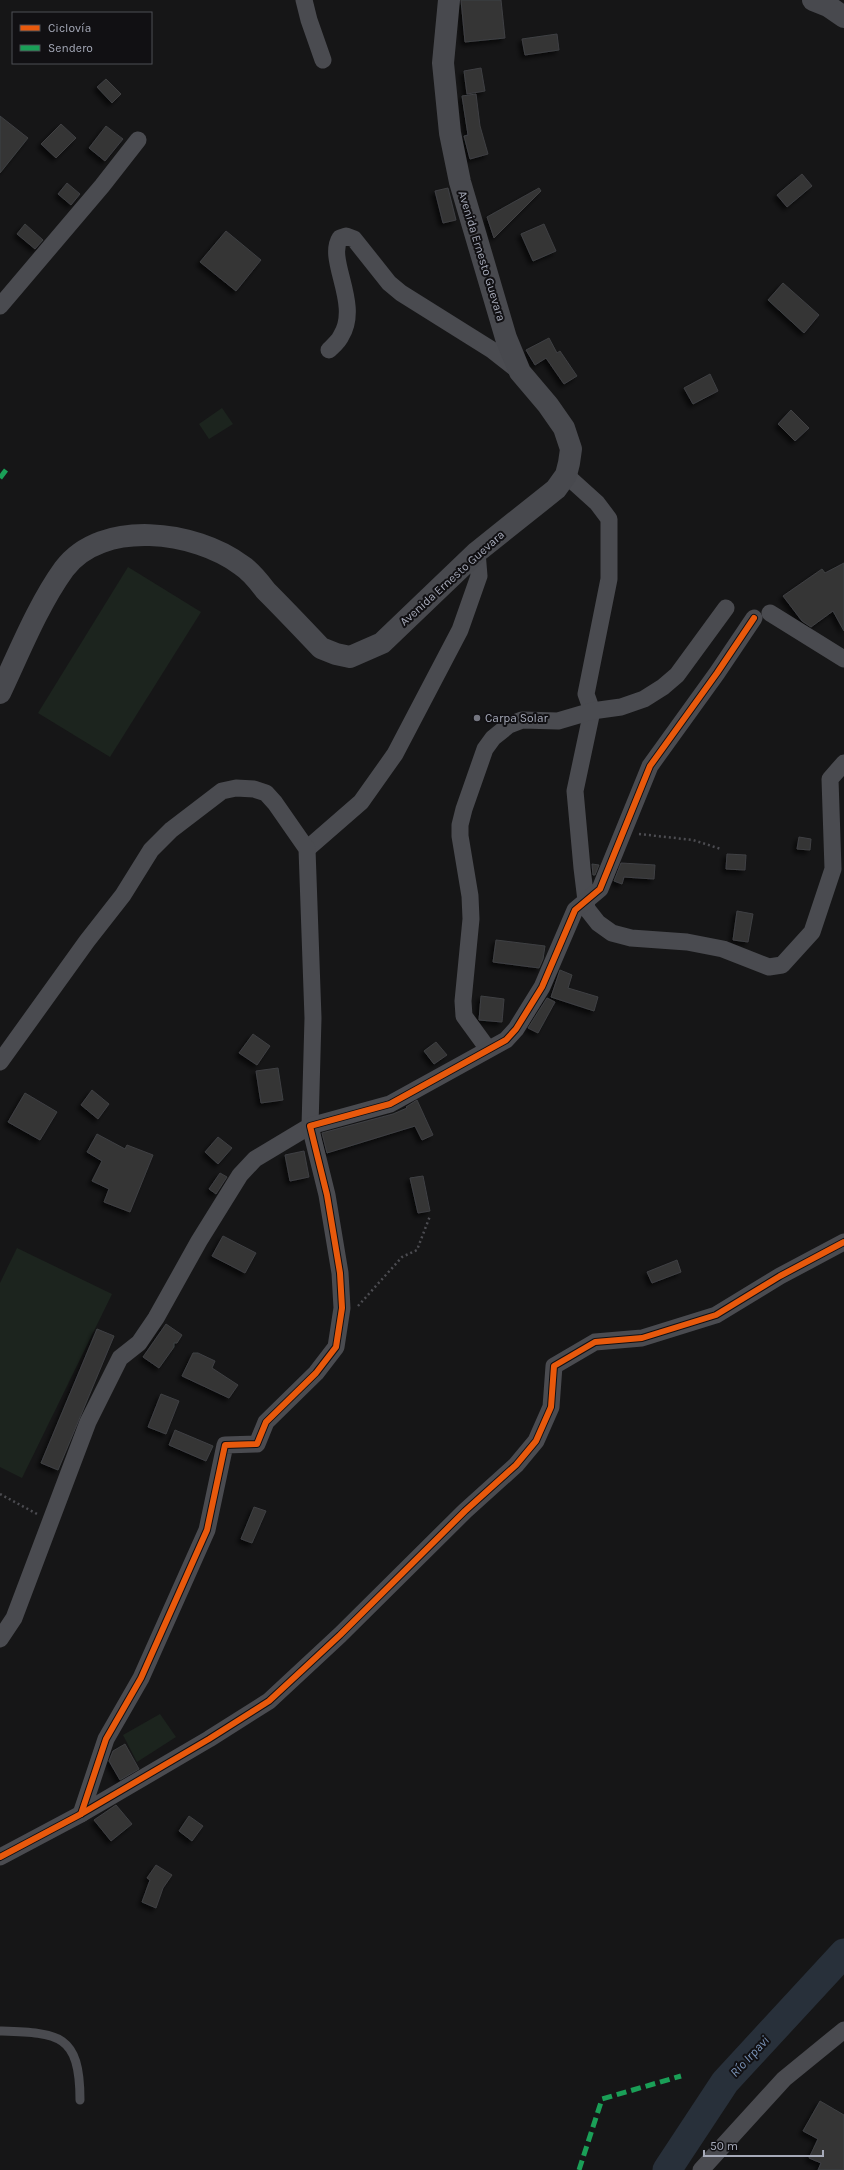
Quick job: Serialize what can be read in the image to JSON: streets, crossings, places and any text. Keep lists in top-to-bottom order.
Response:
{
  "streets": {
    "main road": ["Avenida Ernesto Guevara"]
  },
  "water": ["Río Irpavi"],
  "places": ["Carpa Solar"],
  "legend": ["Ciclovía", "Sendero"],
  "scale_bar": "50 m"
}
